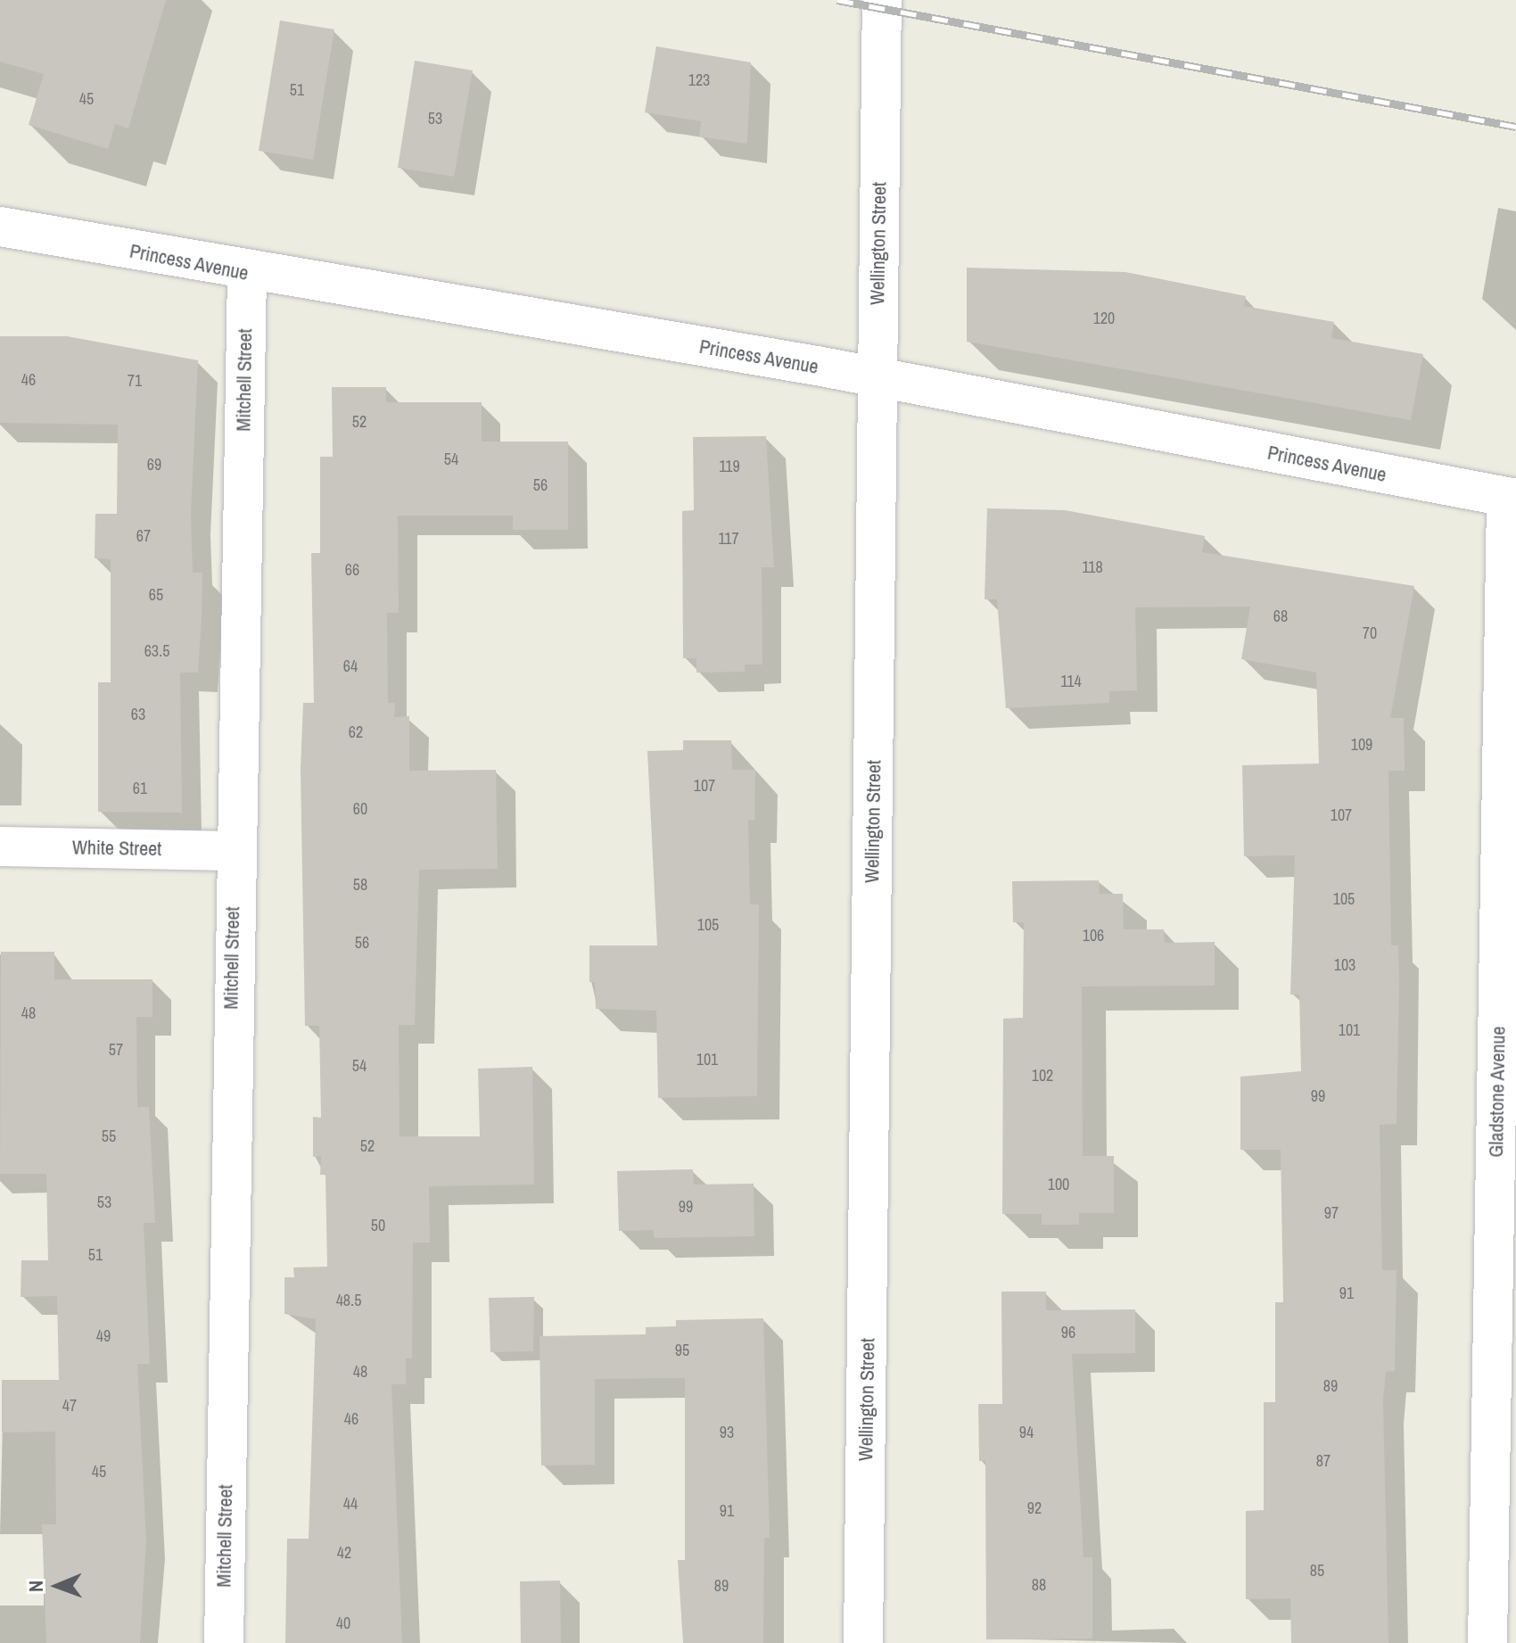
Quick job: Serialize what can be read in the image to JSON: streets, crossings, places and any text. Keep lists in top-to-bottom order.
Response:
{
  "streets": {
    "street": [
      "Wellington Street",
      "Princess Avenue",
      "Mitchell Street",
      "White Street",
      "Gladstone Avenue"
    ]
  },
  "crossings": [
    ["Wellington Street", "Princess Avenue"],
    ["Princess Avenue", "Mitchell Street"],
    ["Princess Avenue", "Gladstone Avenue"],
    ["Mitchell Street", "White Street"]
  ],
  "house_numbers": [
    "123",
    "51",
    "45",
    "53",
    "120",
    "46",
    "71",
    "52",
    "54",
    "69",
    "119",
    "56",
    "67",
    "117",
    "118",
    "66",
    "65",
    "68",
    "70",
    "63.5",
    "64",
    "114",
    "63",
    "62",
    "109",
    "107",
    "61",
    "60",
    "107",
    "58",
    "105",
    "105",
    "106",
    "56",
    "103",
    "48",
    "101",
    "57",
    "101",
    "54",
    "102",
    "99",
    "55",
    "52",
    "100",
    "53",
    "99",
    "97",
    "50",
    "51",
    "91",
    "48.5",
    "96",
    "49",
    "95",
    "48",
    "89",
    "47",
    "46",
    "93",
    "94",
    "87",
    "45",
    "44",
    "92",
    "91",
    "42",
    "85",
    "88",
    "89",
    "40"
  ],
  "north": "left"
}
